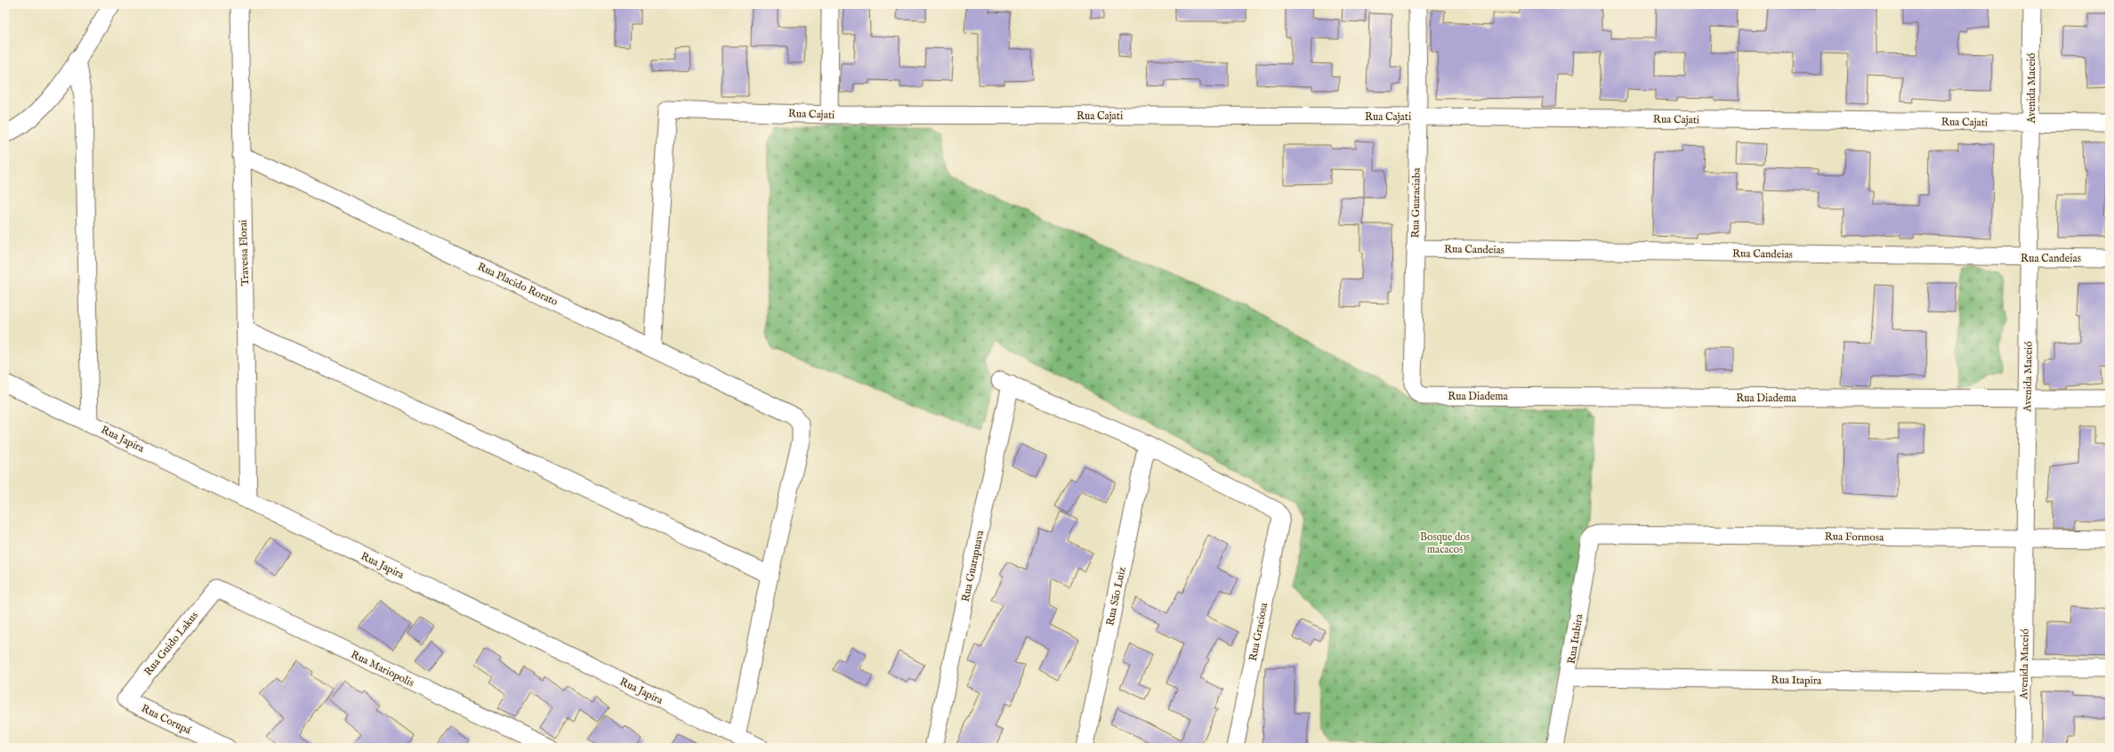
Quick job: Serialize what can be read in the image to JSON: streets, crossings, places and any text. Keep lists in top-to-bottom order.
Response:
{
  "streets": {
    "street": [
      "Avenida Maceió",
      "Rua Cajati",
      "Rua Guaraciaba",
      "Rua Candeias",
      "Travessa Florai",
      "Rua Placido Rorato",
      "Rua Diadema",
      "Rua Japira",
      "Rua Formosa",
      "Rua Guarapuava",
      "Rua São Luiz",
      "Rua Graciosa",
      "Rua Itabira",
      "Rua Guido Lakus",
      "Rua Mariopolis",
      "Rua Itapira",
      "Rua Corupá"
    ]
  },
  "crossings": [
    ["Avenida Maceió", "Rua Cajati"],
    ["Avenida Maceió", "Rua Candeias"],
    ["Avenida Maceió", "Rua Diadema"],
    ["Avenida Maceió", "Rua Formosa"],
    ["Avenida Maceió", "Rua Itapira"],
    ["Rua Cajati", "Rua Guaraciaba"],
    ["Rua Cajati", "Rua Placido Rorato"],
    ["Rua Guaraciaba", "Rua Candeias"],
    ["Rua Guaraciaba", "Rua Diadema"],
    ["Travessa Florai", "Rua Placido Rorato"],
    ["Travessa Florai", "Rua Japira"],
    ["Rua Formosa", "Rua Itabira"],
    ["Rua Guarapuava", "Rua São Luiz"],
    ["Rua Guarapuava", "Rua Graciosa"],
    ["Rua São Luiz", "Rua Graciosa"],
    ["Rua Itabira", "Rua Itapira"],
    ["Rua Guido Lakus", "Rua Mariopolis"],
    ["Rua Guido Lakus", "Rua Corupá"]
  ],
  "parks": ["Bosque dos macacos"]
}
